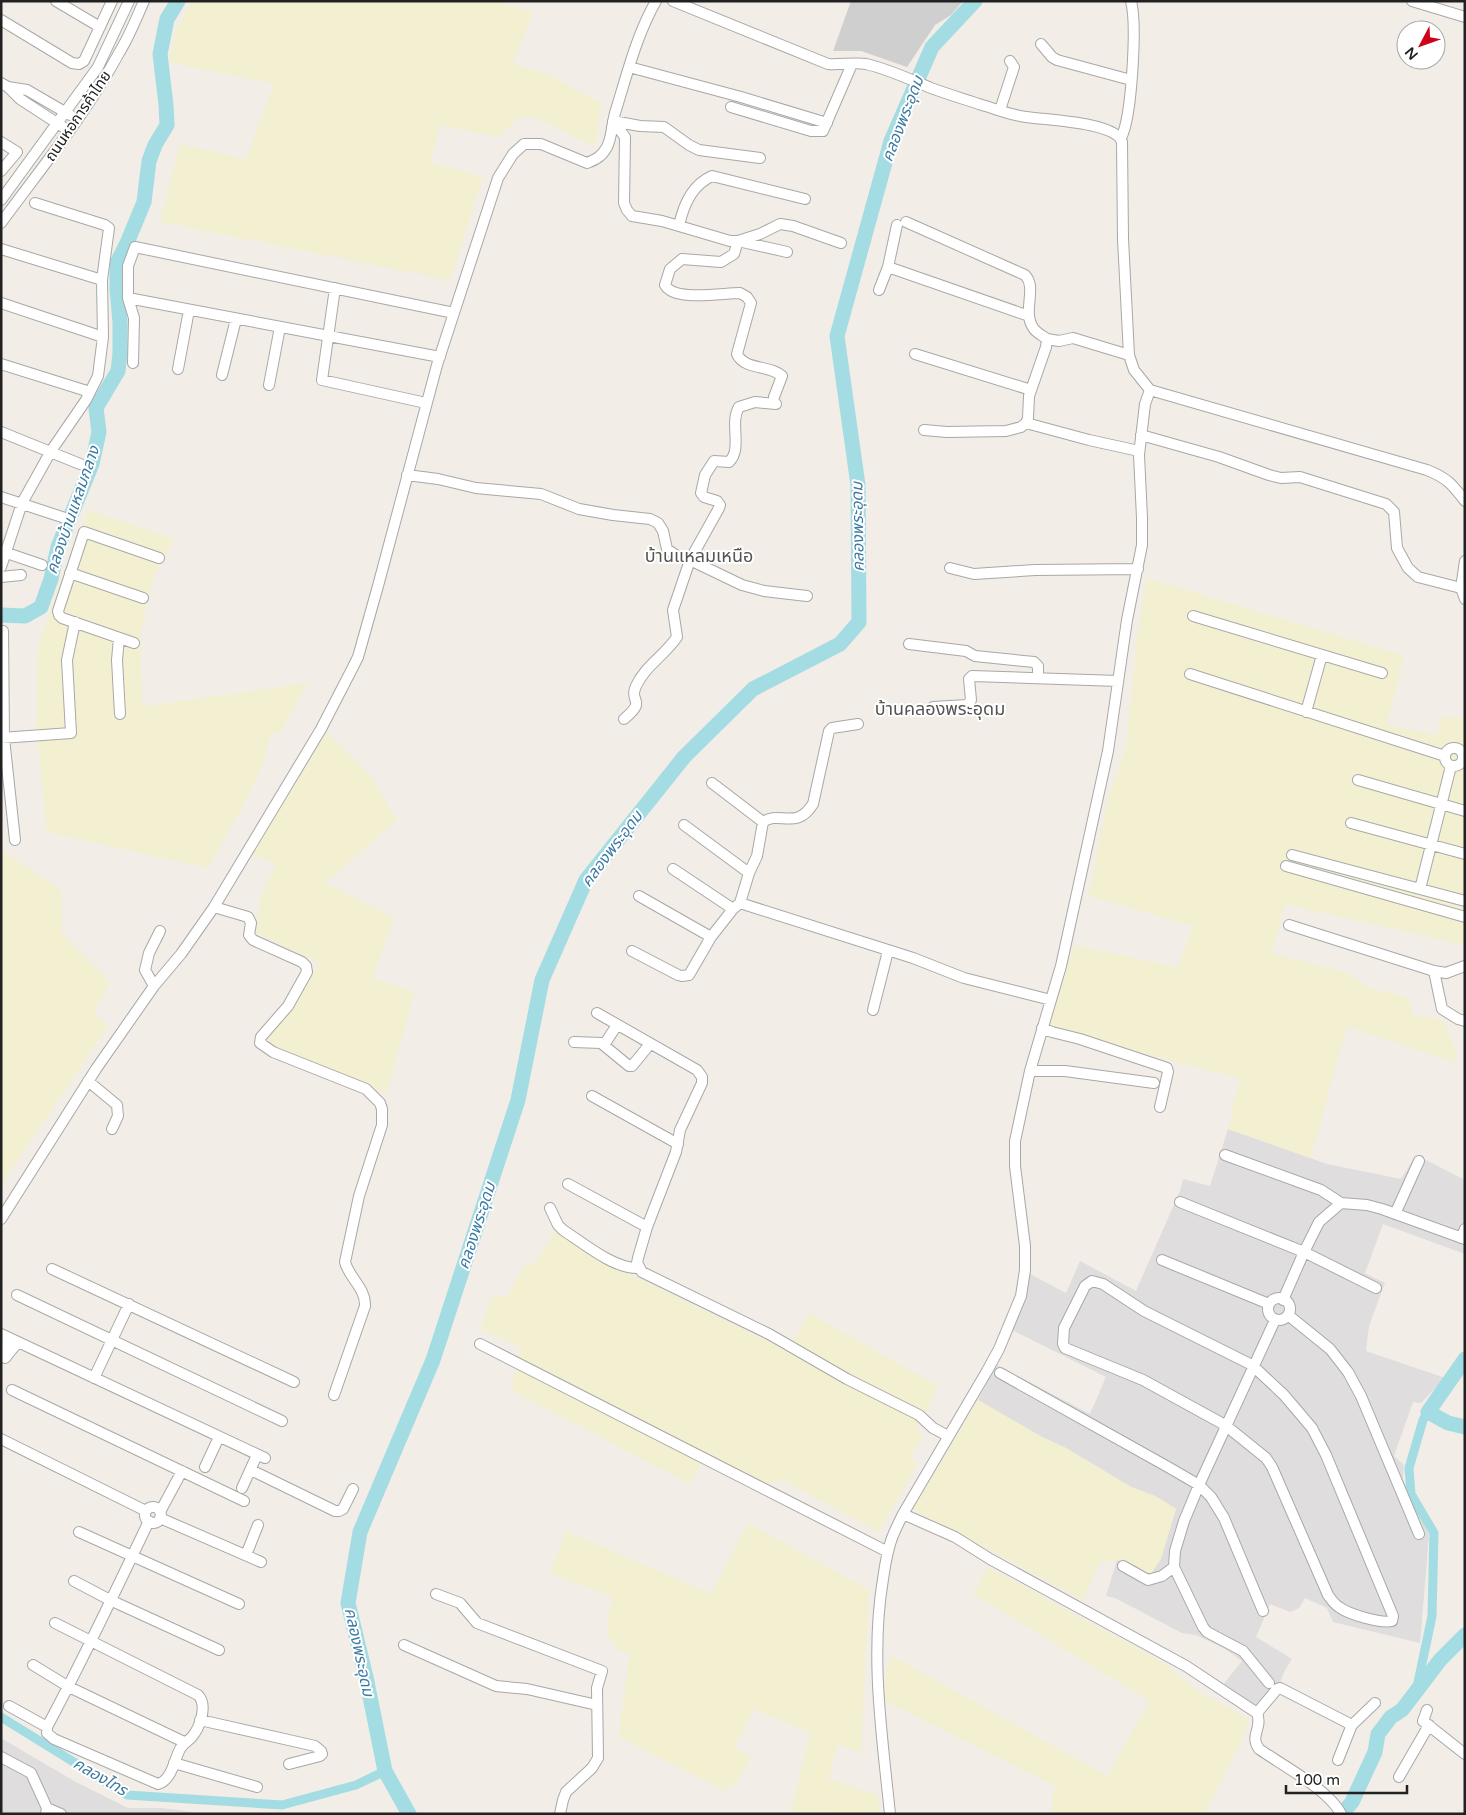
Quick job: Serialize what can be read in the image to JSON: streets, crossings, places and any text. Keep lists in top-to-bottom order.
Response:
{
  "streets": {
    "street": ["ถนนหอการค้าไทย"]
  },
  "districts": ["บ้านแหลมเหนือ", "บ้านคลองพระอุดม"],
  "water": ["คลองพระอุดม", "คลองบ้านแหลมกลาง", "คลองไทร"],
  "scale_bar": "100 m",
  "north": "bottom left"
}
